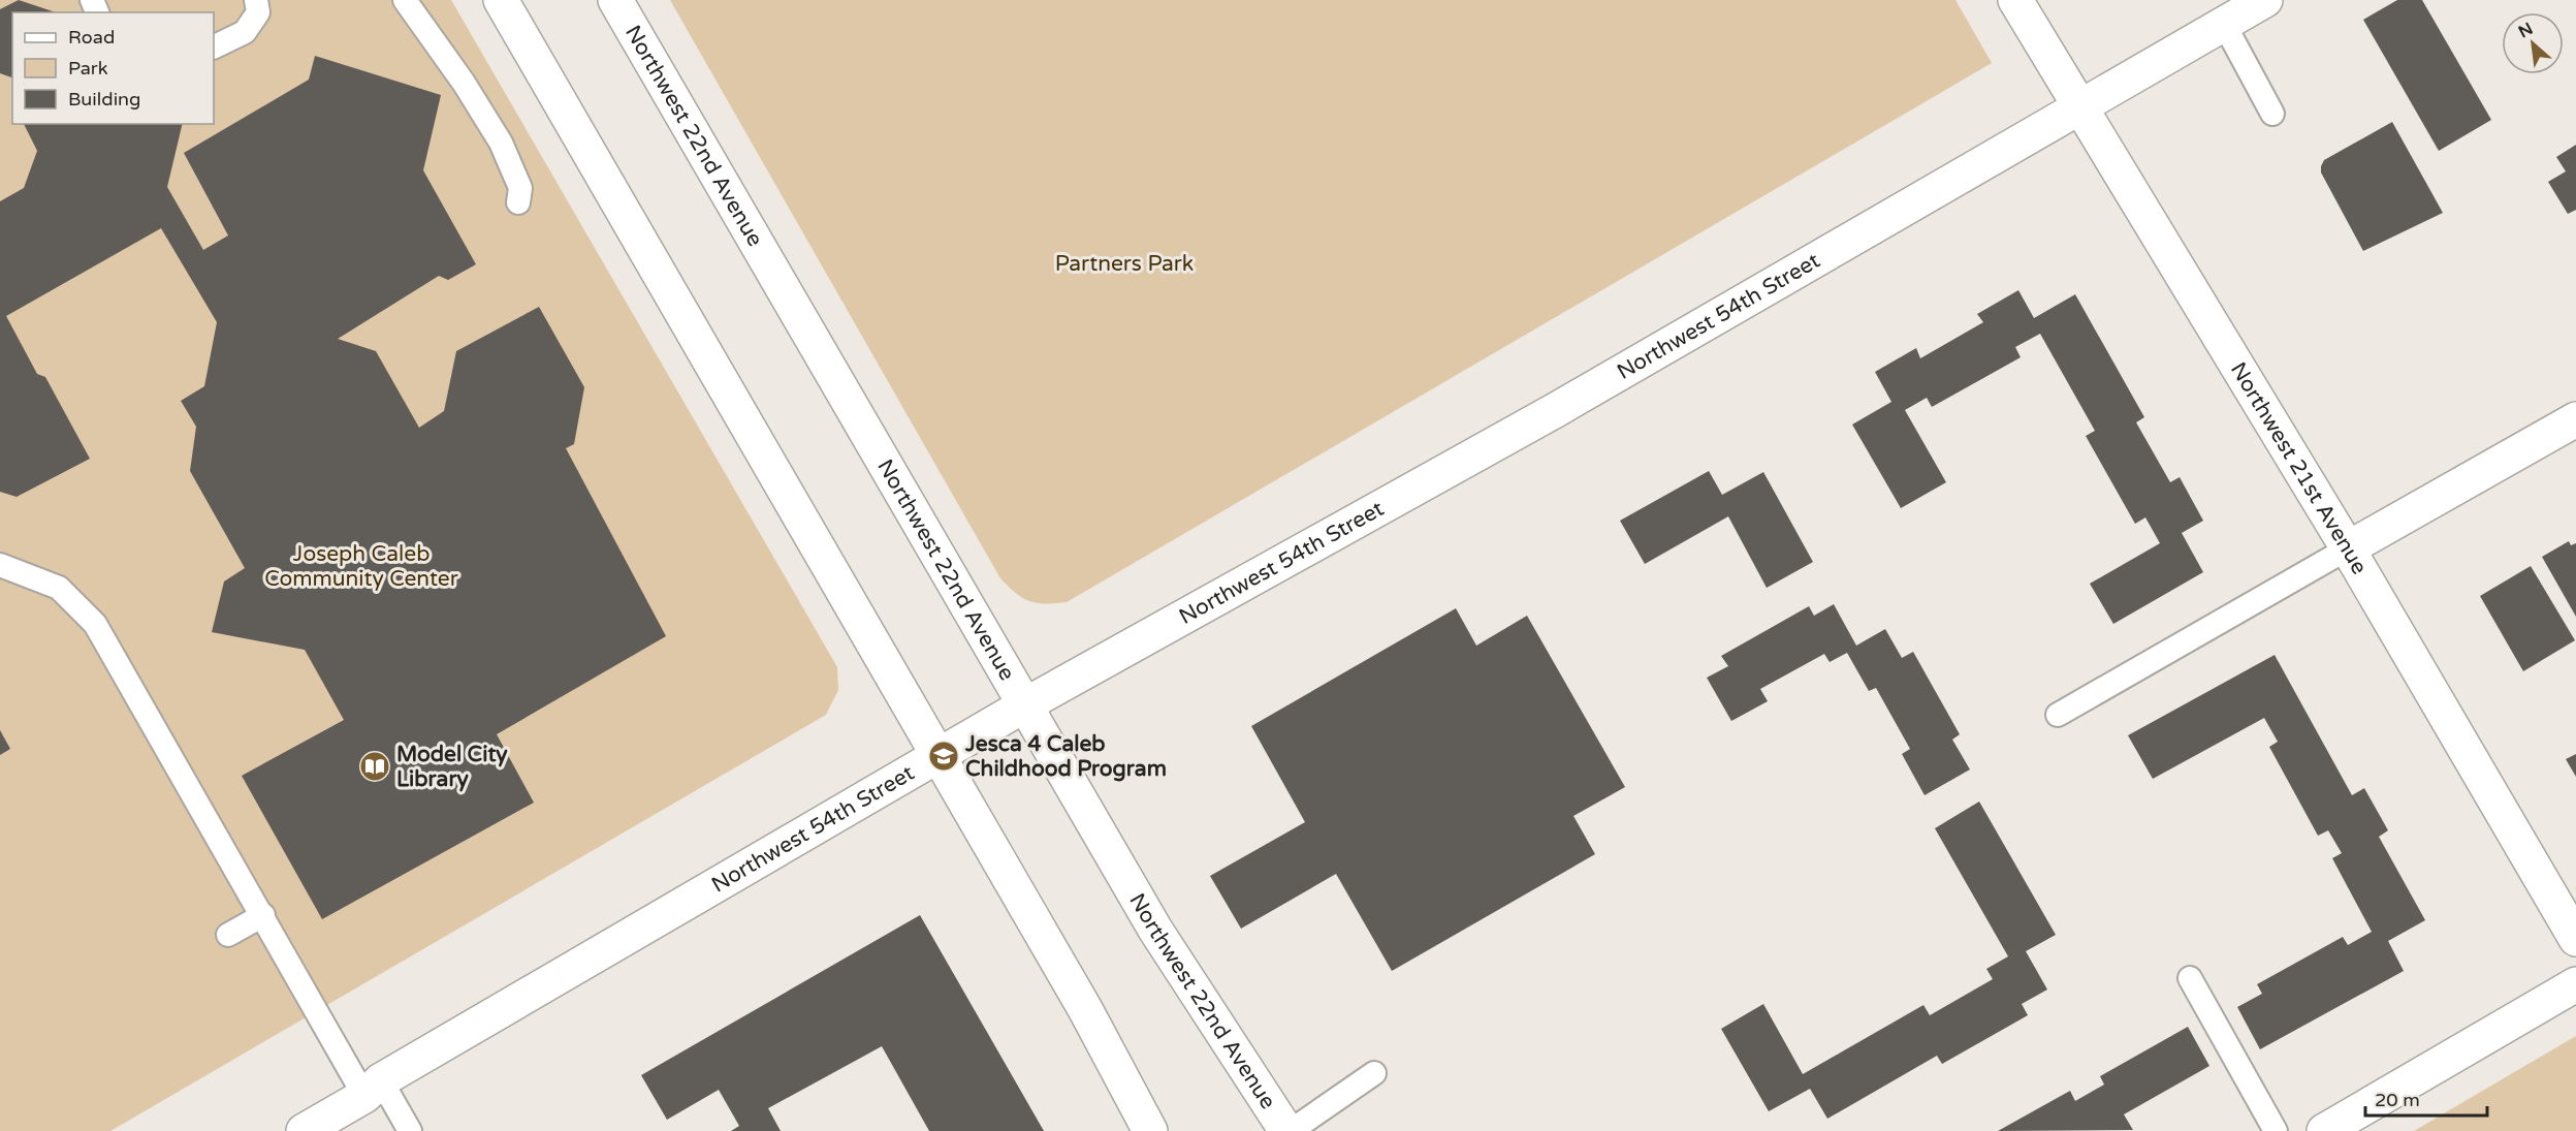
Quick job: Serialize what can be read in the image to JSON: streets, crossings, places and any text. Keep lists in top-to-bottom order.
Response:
{
  "streets": {
    "main road": ["Northwest 22nd Avenue", "Northwest 54th Street", "Northwest 21st Avenue"]
  },
  "crossings": [
    ["Northwest 22nd Avenue", "Northwest 54th Street"],
    ["Northwest 54th Street", "Northwest 21st Avenue"]
  ],
  "parks": ["Partners Park", "Joseph Caleb Community Center"],
  "places": {
    "school or university": ["Jesca 4 Caleb Childhood Program"],
    "library": ["Model City Library"]
  },
  "legend": ["Road", "Park", "Building"],
  "scale_bar": "20 m",
  "north": "top left"
}
